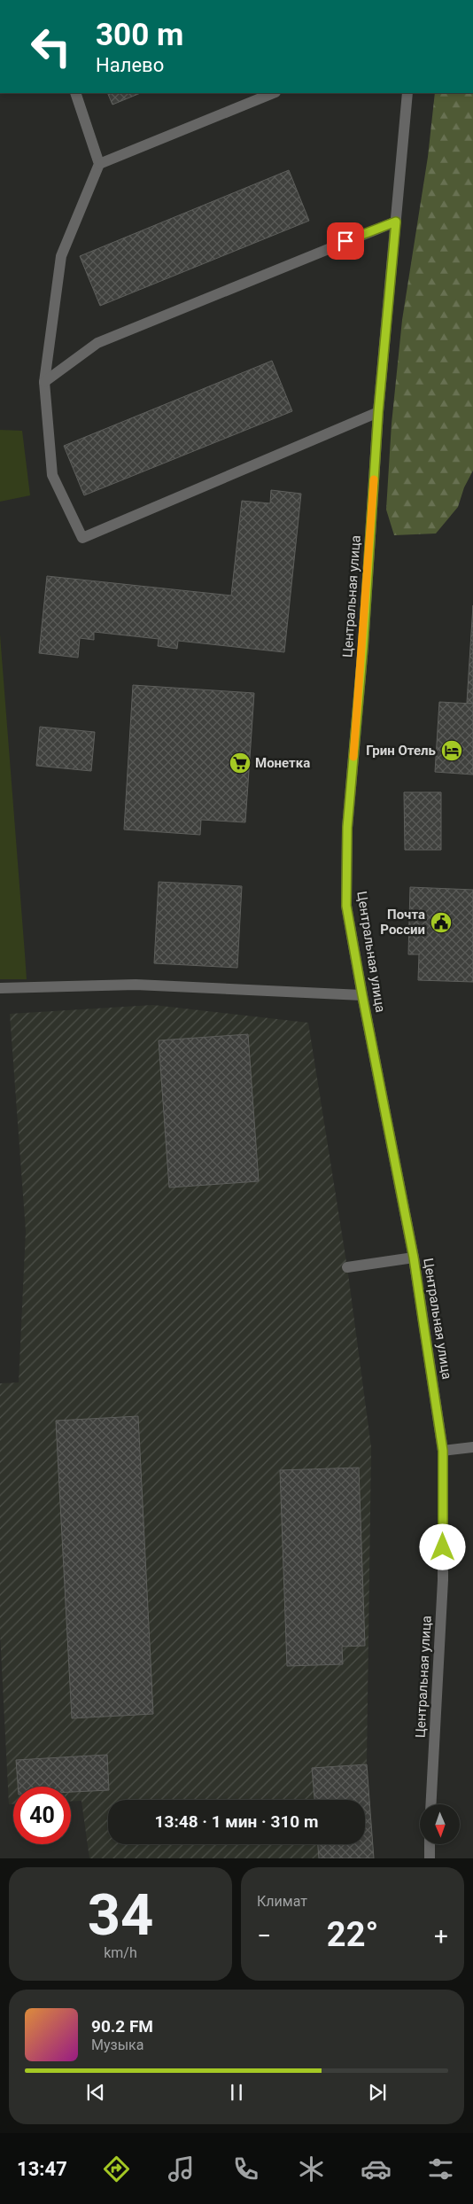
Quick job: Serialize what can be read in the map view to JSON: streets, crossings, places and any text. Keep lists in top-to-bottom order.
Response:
{
  "streets": {
    "street": ["Центральная улица"]
  },
  "places": {
    "hotel": ["Грин Отель"],
    "supermarket": ["Монетка"],
    "public building": ["Почта России"]
  },
  "north": "bottom",
  "page": {
    "turn": ["300 m", "Налево"],
    "limit": "40",
    "trip": "13:48 · 1 мин · 310 m",
    "tile": [
      ["34", "km/h"],
      "Климат"
    ],
    "heat": ["−", "22°", "+"],
    "song": ["90.2 FM", "Музыка"],
    "tabs": "13:47"
  }
}
